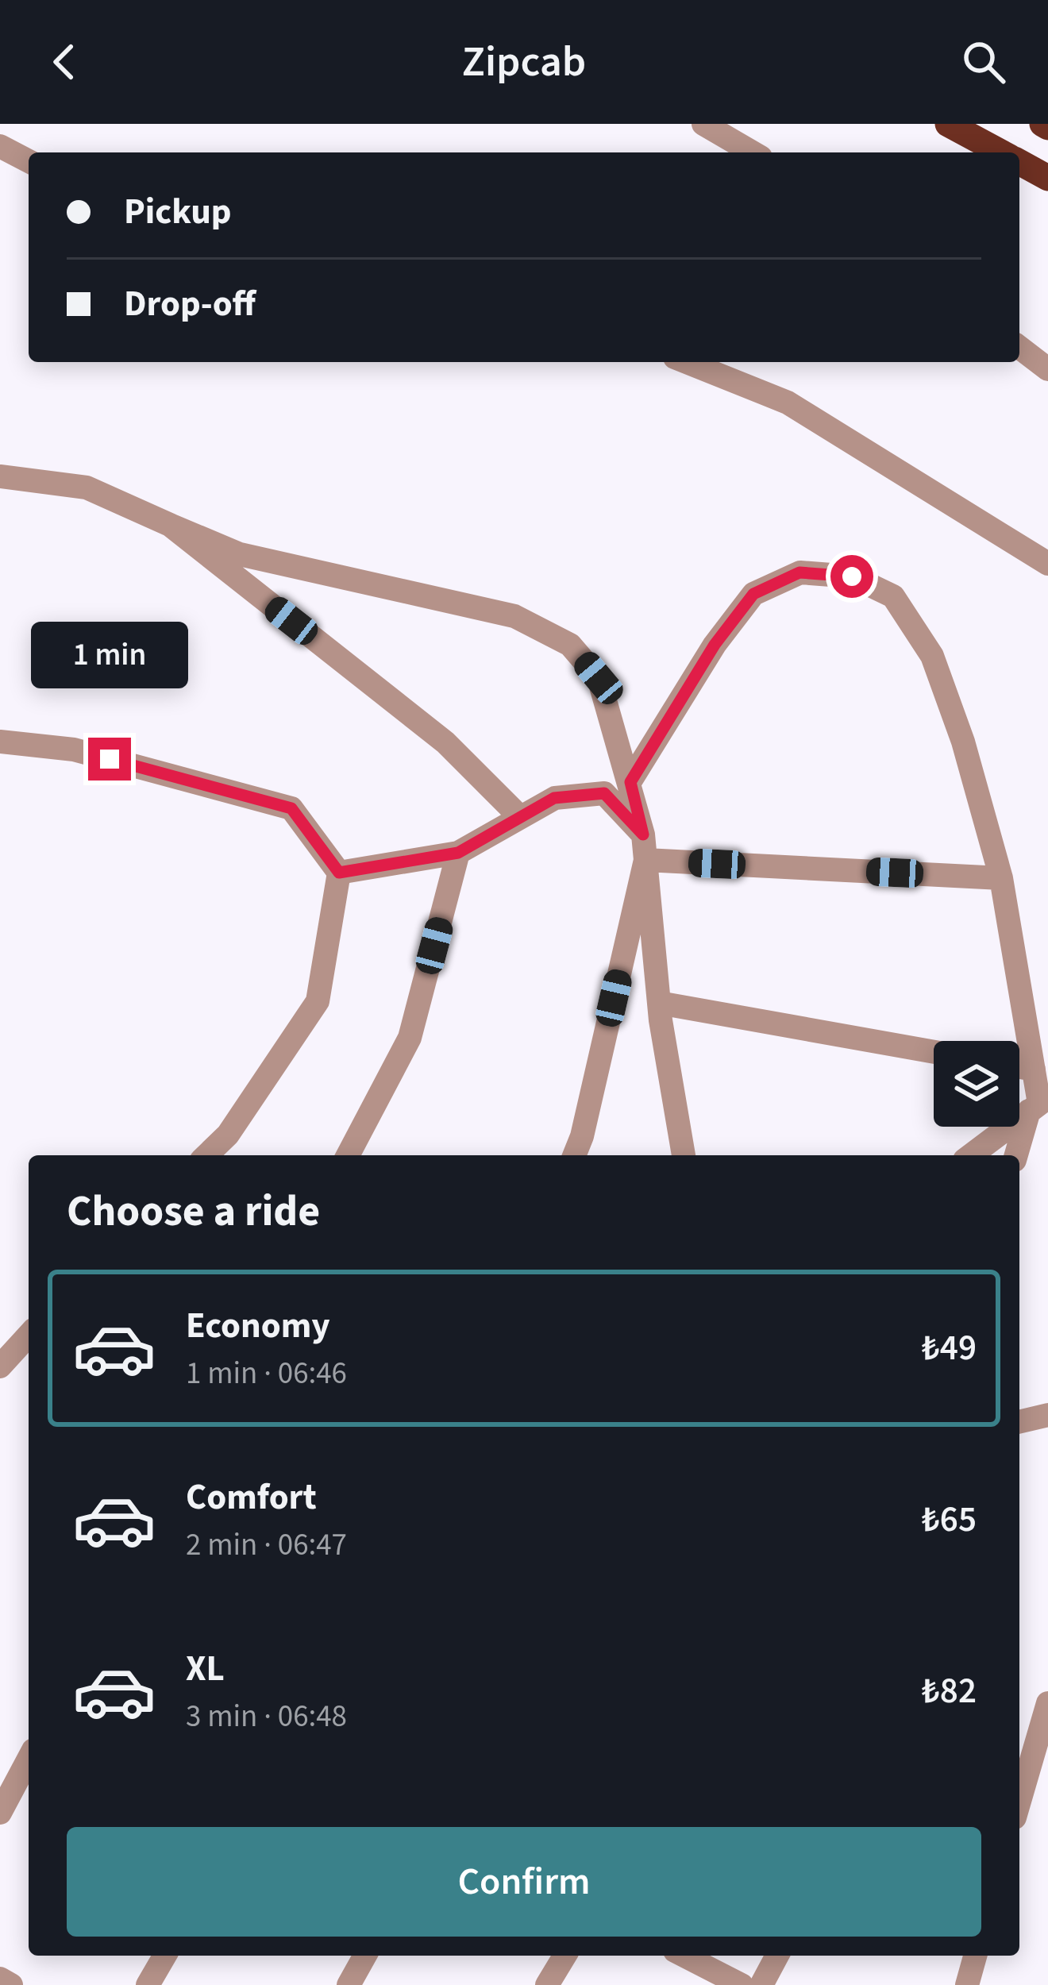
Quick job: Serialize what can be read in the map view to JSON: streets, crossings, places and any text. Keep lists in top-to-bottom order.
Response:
{
  "page": {
    "header": "Zipcab",
    "banner": ["Pickup", "Drop-off"],
    "bubble": "1 min",
    "heading": "Choose a ride",
    "list": [
      {
        "name": "Economy",
        "note": "1 min · 06:46",
        "value": "₺49"
      },
      {
        "name": "Comfort",
        "note": "2 min · 06:47",
        "value": "₺65"
      },
      {
        "name": "XL",
        "note": "3 min · 06:48",
        "value": "₺82"
      }
    ],
    "buttons": "Confirm"
  }
}
